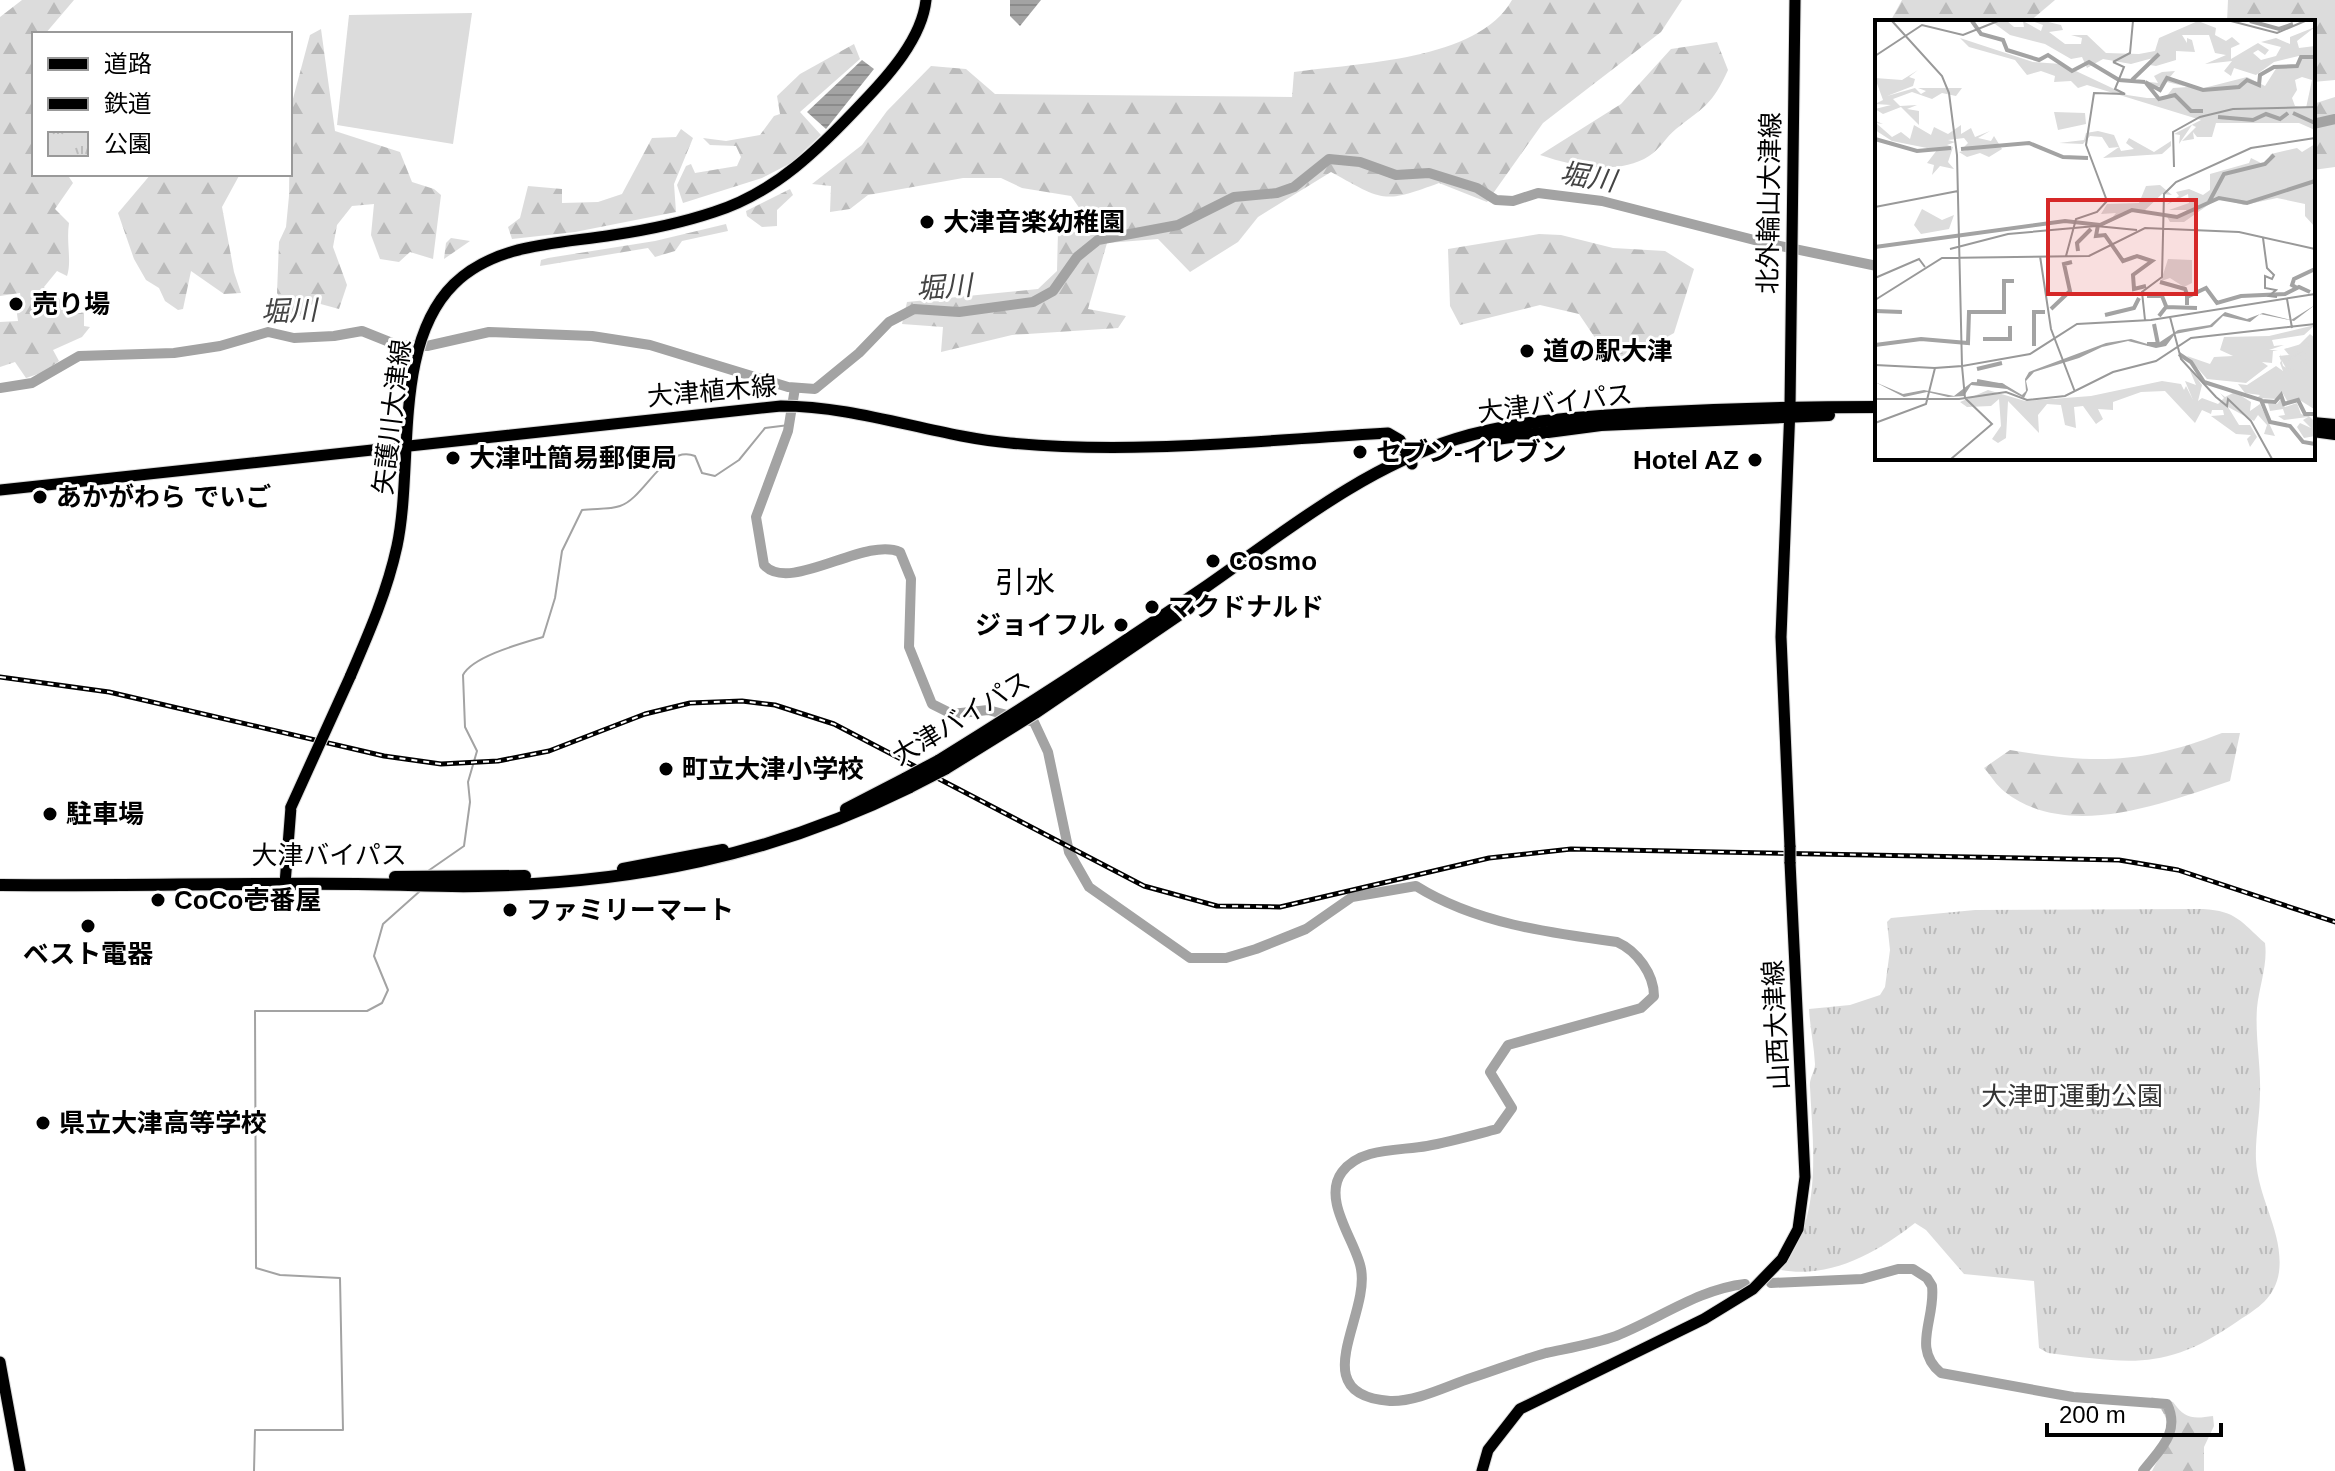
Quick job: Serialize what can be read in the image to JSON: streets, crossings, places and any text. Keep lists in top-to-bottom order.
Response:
{
  "streets": {
    "highway": ["大津バイパス"],
    "main road": [
      "北外輪山大津線",
      "大津植木線",
      "矢護川大津線",
      "山西大津線"
    ]
  },
  "crossings": [
    ["北外輪山大津線", "大津バイパス"],
    ["北外輪山大津線", "山西大津線"],
    ["大津植木線", "大津バイパス"],
    ["大津植木線", "矢護川大津線"],
    ["大津バイパス", "矢護川大津線"],
    ["大津バイパス", "山西大津線"]
  ],
  "districts": ["引水"],
  "water": ["堀川"],
  "parks": ["大津町運動公園"],
  "places": [
    "大津音楽幼稚園",
    "売り場",
    "道の駅大津",
    "セブン-イレブン",
    "大津吐簡易郵便局",
    "Hotel AZ",
    "あかがわら でいご",
    "Cosmo",
    "マクドナルド",
    "ジョイフル",
    "町立大津小学校",
    "駐車場",
    "CoCo壱番屋",
    "ファミリーマート",
    "ベスト電器",
    "県立大津高等学校"
  ],
  "legend": ["道路", "鉄道", "公園"],
  "scale_bar": "200 m"
}
